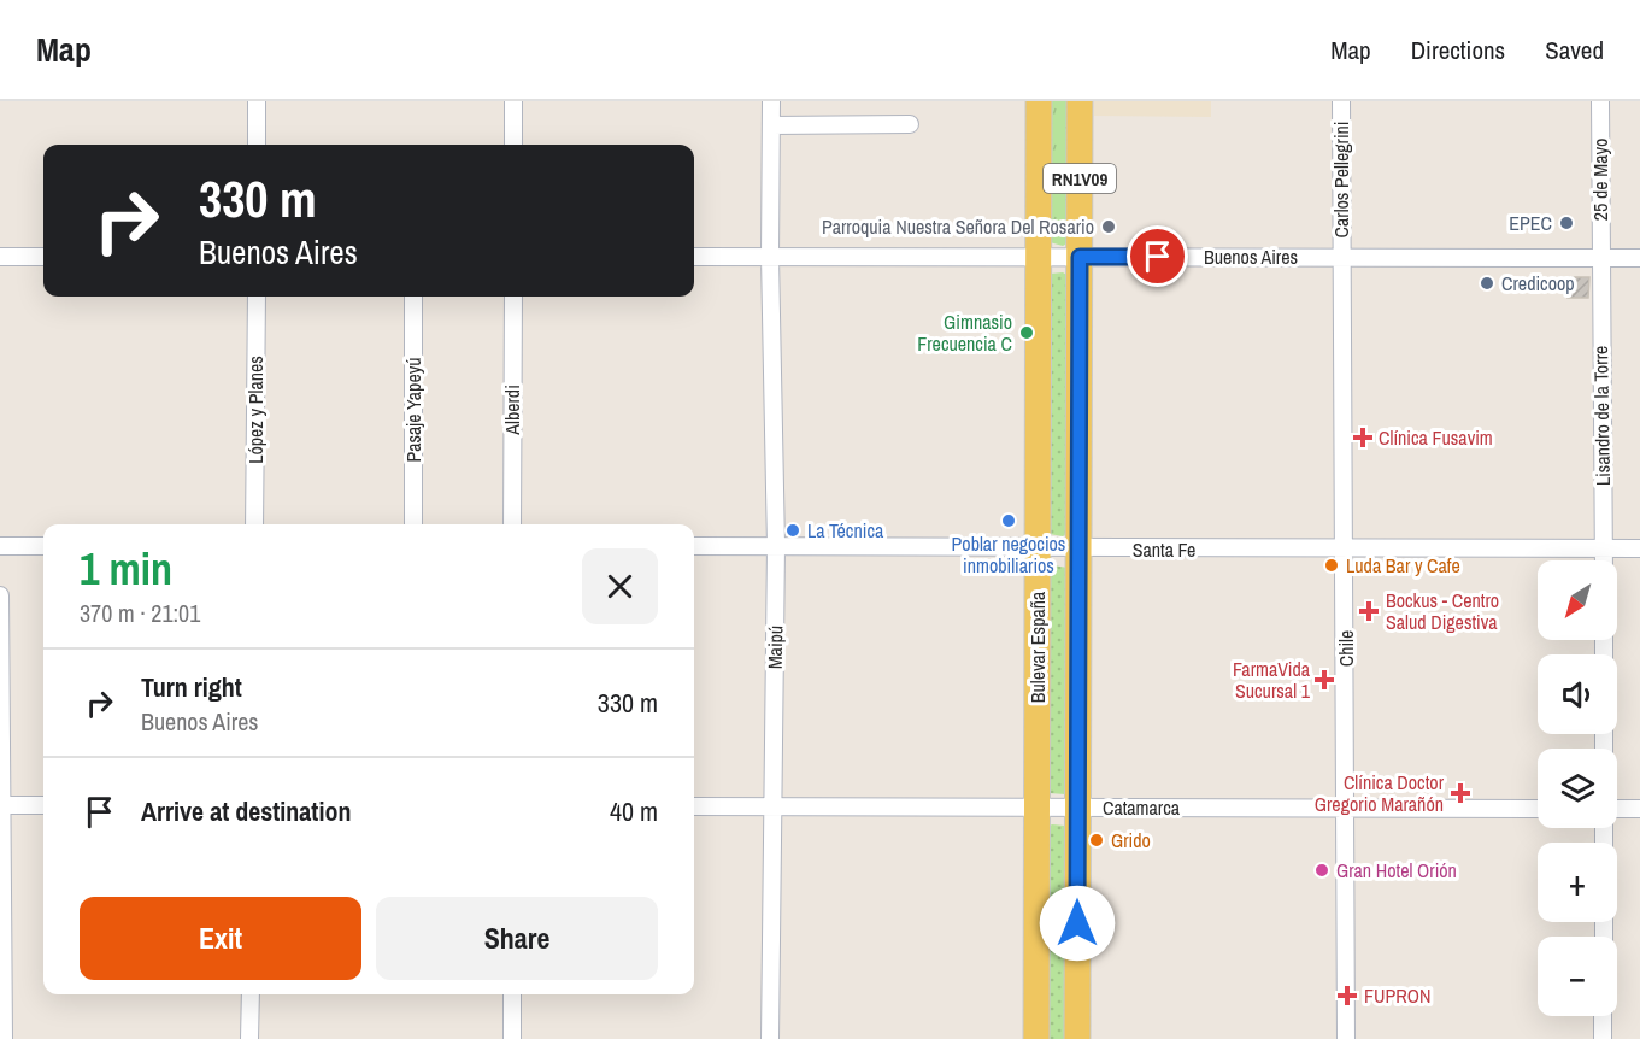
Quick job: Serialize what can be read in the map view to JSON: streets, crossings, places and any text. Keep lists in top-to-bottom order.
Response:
{
  "streets": {
    "main road": ["RN1V09", "Bulevar España"],
    "street": [
      "Carlos Pellegrini",
      "25 de Mayo",
      "Buenos Aires",
      "López y Planes",
      "Pasaje Yapeyú",
      "Alberdi",
      "Lisandro de la Torre",
      "Santa Fe",
      "Maipú",
      "Chile",
      "Catamarca"
    ]
  },
  "crossings": [
    ["RN1V09", "Buenos Aires"],
    ["RN1V09", "Bulevar España"],
    ["Carlos Pellegrini", "Buenos Aires"],
    ["Carlos Pellegrini", "Chile"],
    ["25 de Mayo", "Buenos Aires"],
    ["25 de Mayo", "Lisandro de la Torre"],
    ["Buenos Aires", "Lisandro de la Torre"],
    ["Buenos Aires", "Maipú"],
    ["Buenos Aires", "Bulevar España"],
    ["Buenos Aires", "Chile"],
    ["Lisandro de la Torre", "Santa Fe"],
    ["Santa Fe", "Maipú"],
    ["Santa Fe", "Bulevar España"],
    ["Santa Fe", "Chile"],
    ["Maipú", "Catamarca"],
    ["Bulevar España", "Catamarca"],
    ["Chile", "Catamarca"]
  ],
  "places": {
    "other": [
      "EPEC",
      "Parroquia Nuestra Señora Del Rosario",
      "Credicoop",
      "Gimnasio Frecuencia C",
      "Poblar negocios inmobiliarios",
      "La Técnica",
      "Luda Bar y Cafe",
      "Grido",
      "Gran Hotel Orión"
    ],
    "health": [
      "Clínica Fusavim",
      "Bockus - Centro Salud Digestiva",
      "FarmaVida Sucursal 1",
      "Clínica Doctor Gregorio Marañón",
      "FUPRON"
    ]
  },
  "north": "bottom left",
  "page": {
    "header": "Map",
    "nav": ["Map", "Directions", "Saved"],
    "turn": ["330 m", "Buenos Aires"],
    "heading": ["1 min", "370 m · 21:01"],
    "map_buttons": ["+", "−"],
    "list": [
      {
        "name": "Turn right",
        "note": "Buenos Aires",
        "value": "330 m"
      },
      {
        "name": "Arrive at destination",
        "value": "40 m"
      }
    ],
    "buttons": ["Exit", "Share"]
  }
}
